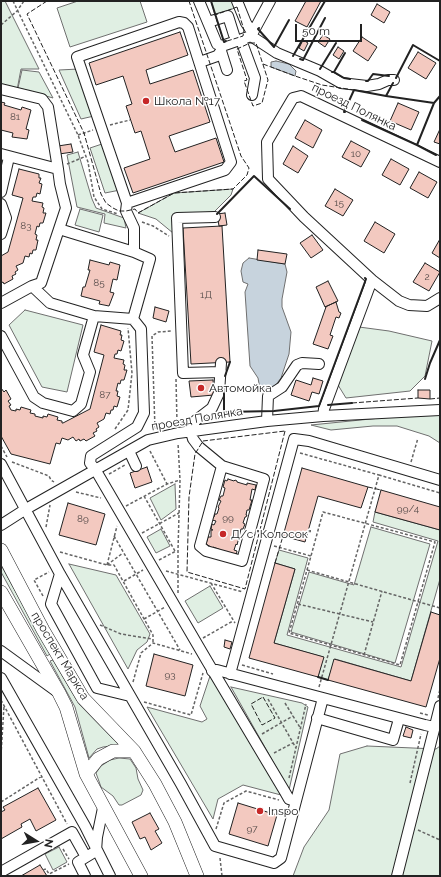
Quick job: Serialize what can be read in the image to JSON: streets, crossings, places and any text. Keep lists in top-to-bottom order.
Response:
{
  "streets": {
    "main road": ["проспект Маркса"],
    "street": ["проезд Полянка"]
  },
  "places": [
    "Школа №17",
    "Автомойка",
    "Д/с \"Колосок\"",
    "Inspo"
  ],
  "house_numbers": [
    "81",
    "10",
    "15",
    "83",
    "2",
    "85",
    "1Д",
    "87",
    "99/4",
    "99",
    "89",
    "93",
    "97"
  ],
  "scale_bar": "50 m",
  "north": "right"
}
